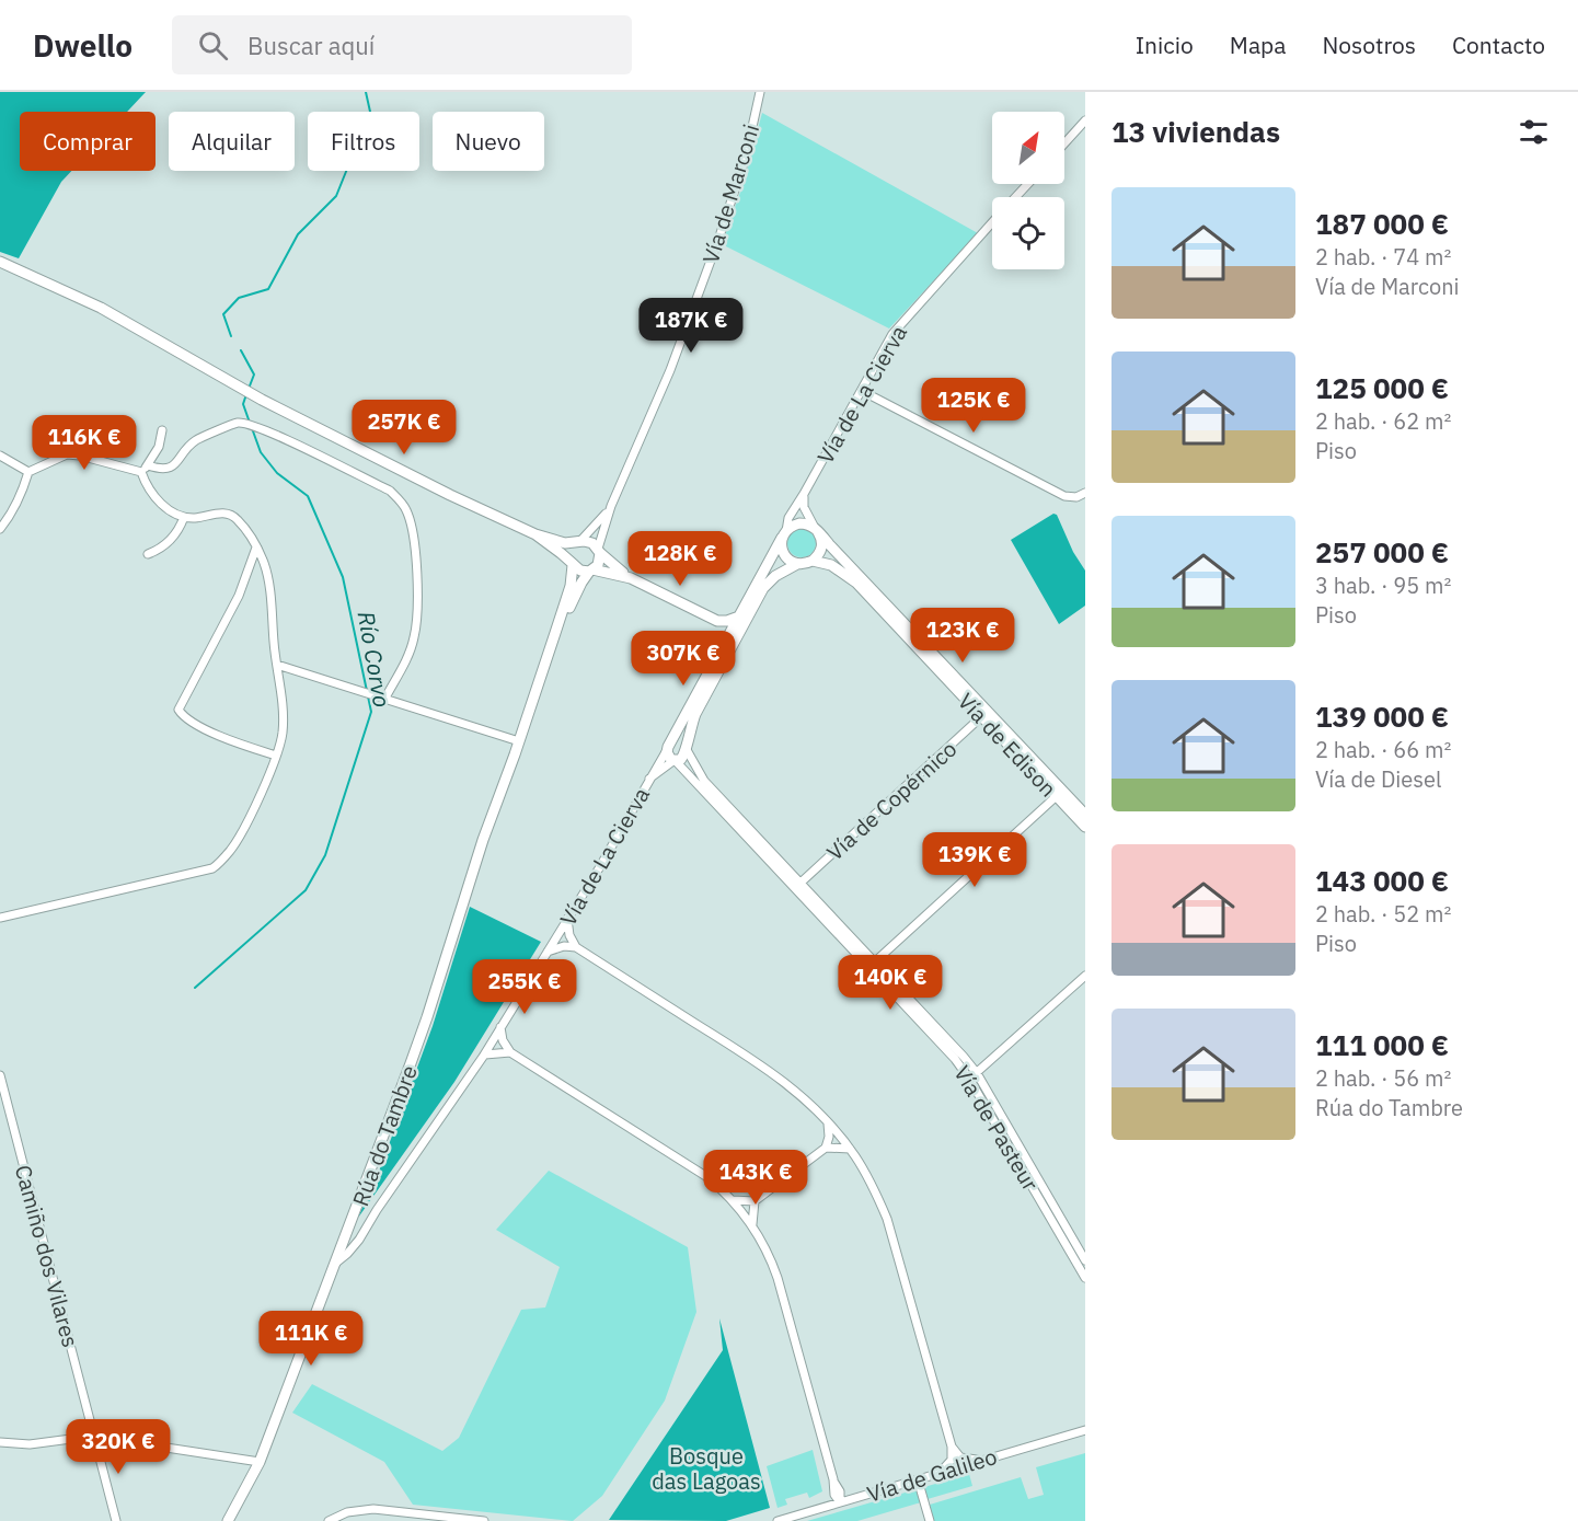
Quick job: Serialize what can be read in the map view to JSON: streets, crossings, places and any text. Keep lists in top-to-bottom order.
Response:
{
  "streets": {
    "main road": ["Vía de La Cierva", "Vía de Edison", "Rúa do Tambre"],
    "street": [
      "Vía de Marconi",
      "Vía de Copérnico",
      "Vía de Pasteur",
      "Camiño dos Vilares",
      "Vía de Galileo"
    ]
  },
  "crossings": [
    ["Vía de La Cierva", "Vía de Edison"],
    ["Vía de La Cierva", "Vía de Pasteur"],
    ["Vía de La Cierva", "Rúa do Tambre"],
    ["Vía de Edison", "Vía de Copérnico"],
    ["Vía de Copérnico", "Vía de Pasteur"]
  ],
  "water": ["Río Corvo"],
  "parks": ["Bosque das Lagoas"],
  "north": "top right",
  "page": {
    "header": "Dwello",
    "search": "Buscar aquí",
    "nav": [
      "Inicio",
      "Mapa",
      "Nosotros",
      "Contacto"
    ],
    "heading": "13 viviendas",
    "chip": [
      "Comprar",
      "Alquilar",
      "Filtros",
      "Nuevo"
    ],
    "list": [
      {
        "name": "187 000 €",
        "note": "2 hab. · 74 m² · Vía de Marconi"
      },
      {
        "name": "125 000 €",
        "note": "2 hab. · 62 m² · Piso"
      },
      {
        "name": "257 000 €",
        "note": "3 hab. · 95 m² · Piso"
      },
      {
        "name": "139 000 €",
        "note": "2 hab. · 66 m² · Vía de Diesel"
      },
      {
        "name": "143 000 €",
        "note": "2 hab. · 52 m² · Piso"
      },
      {
        "name": "111 000 €",
        "note": "2 hab. · 56 m² · Rúa do Tambre"
      }
    ],
    "price": [
      "187K €",
      "125K €",
      "257K €",
      "116K €",
      "128K €",
      "123K €",
      "307K €",
      "139K €",
      "140K €",
      "255K €",
      "143K €",
      "111K €",
      "320K €"
    ]
  }
}
